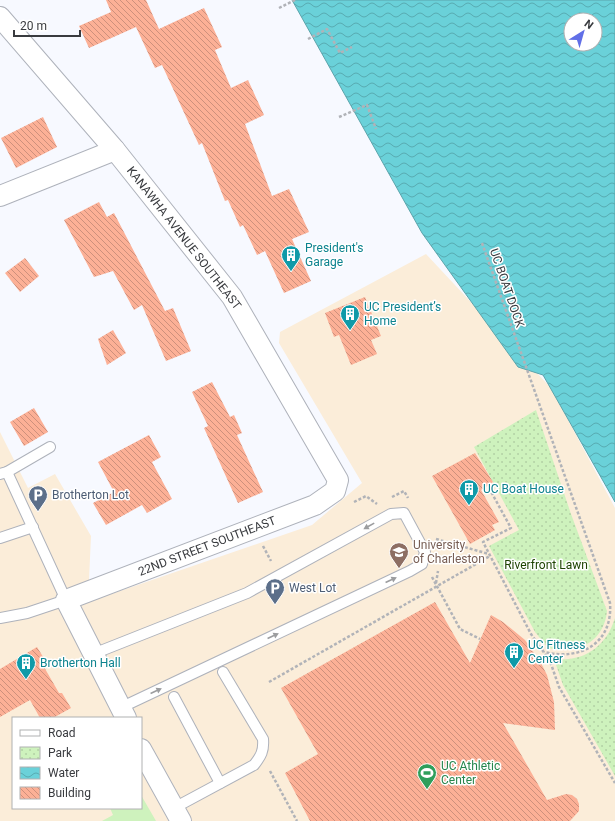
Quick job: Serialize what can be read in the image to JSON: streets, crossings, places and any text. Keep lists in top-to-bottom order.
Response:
{
  "streets": {
    "street": ["KANAWHA AVENUE SOUTHEAST", "22ND STREET SOUTHEAST"],
    "path": ["UC BOAT DOCK"]
  },
  "crossings": [
    ["KANAWHA AVENUE SOUTHEAST", "22ND STREET SOUTHEAST"]
  ],
  "parks": ["Riverfront Lawn"],
  "places": {
    "building": [
      "President's Garage",
      "UC President’s Home",
      "UC Boat House",
      "UC Fitness Center",
      "Brotherton Hall"
    ],
    "parking": ["Brotherton Lot", "West Lot"],
    "school or university": ["University of Charleston"],
    "sports": ["UC Athletic Center"]
  },
  "legend": [
    "Road",
    "Park",
    "Water",
    "Building"
  ],
  "scale_bar": "20 m",
  "north": "top right"
}
